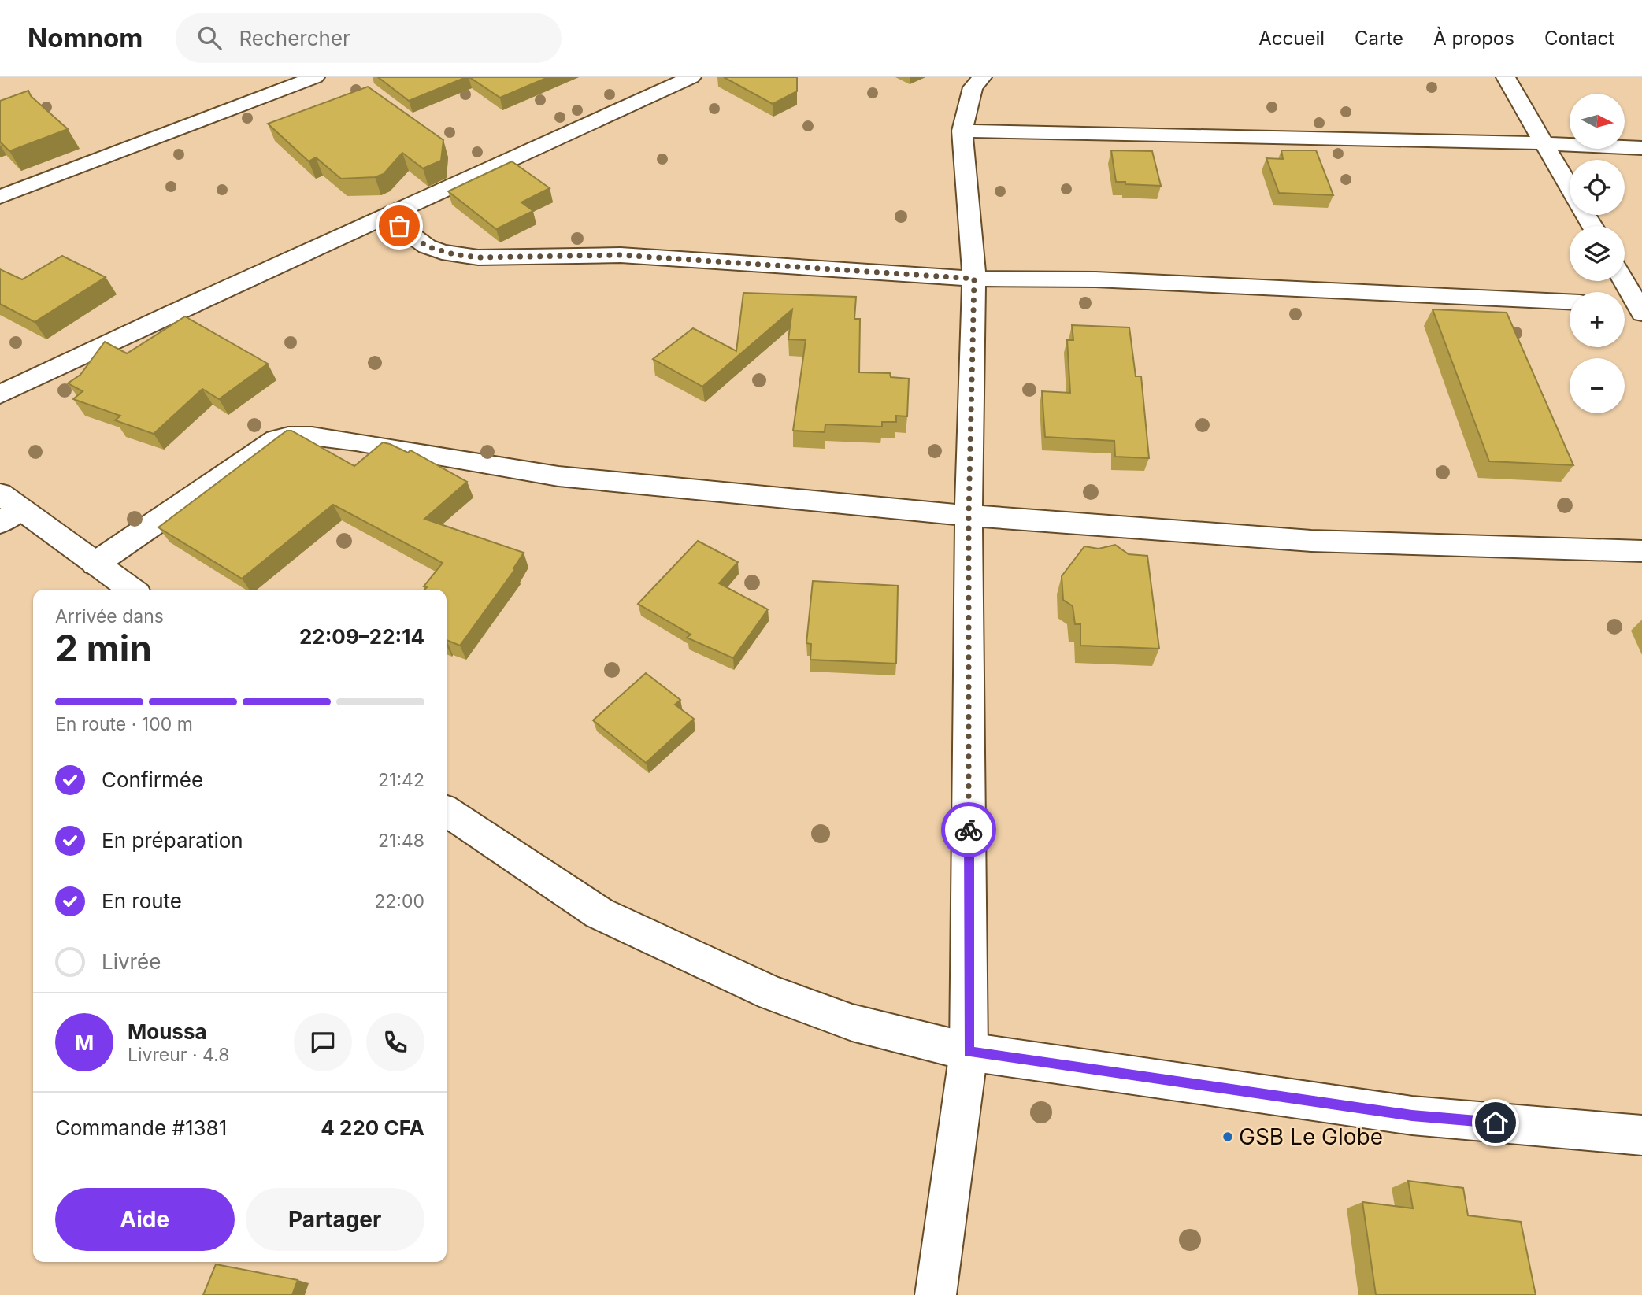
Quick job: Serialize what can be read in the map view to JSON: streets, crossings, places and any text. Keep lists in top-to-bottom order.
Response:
{
  "places": ["GSB Le Globe"],
  "north": "right",
  "page": {
    "header": "Nomnom",
    "search": "Rechercher",
    "nav": [
      "Accueil",
      "Carte",
      "À propos",
      "Contact"
    ],
    "map_buttons": ["+", "−"],
    "heading": ["2 min", "Arrivée dans", "22:09–22:14"],
    "panel": [
      "Moussa",
      "Livreur · 4.8",
      "Commande #1381",
      "4 220 CFA"
    ],
    "bar": "En route · 100 m",
    "list": [
      ["Confirmée", "21:42"],
      ["En préparation", "21:48"],
      ["En route", "22:00"],
      "Livrée"
    ],
    "round": "M",
    "buttons": ["Aide", "Partager"]
  }
}
